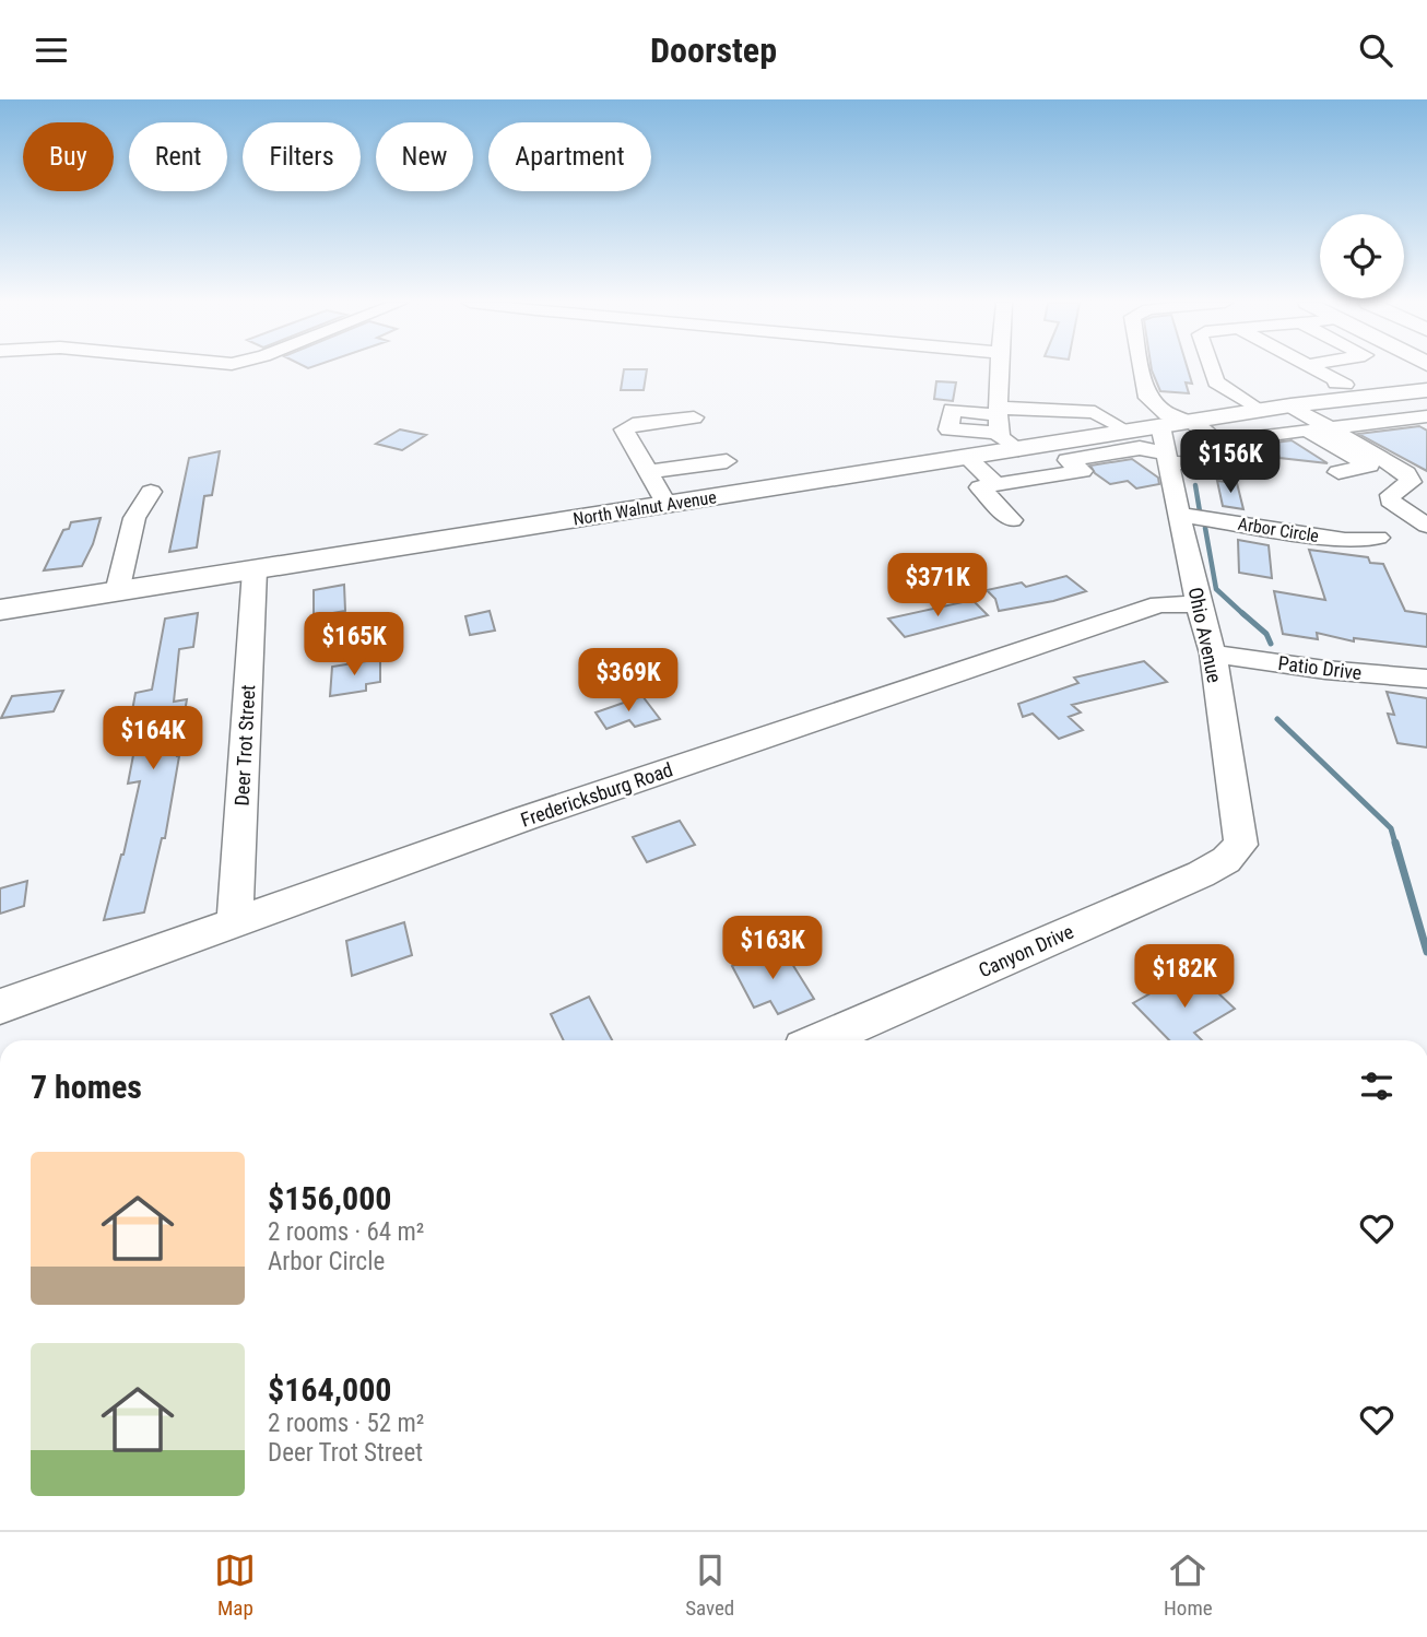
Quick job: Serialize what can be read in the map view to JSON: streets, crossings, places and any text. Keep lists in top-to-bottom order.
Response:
{
  "streets": {
    "main road": ["North Walnut Avenue"],
    "street": [
      "Arbor Circle",
      "Ohio Avenue",
      "Patio Drive",
      "Deer Trot Street",
      "Fredericksburg Road",
      "Canyon Drive"
    ]
  },
  "crossings": [
    ["North Walnut Avenue", "Ohio Avenue"],
    ["North Walnut Avenue", "Deer Trot Street"],
    ["Arbor Circle", "Ohio Avenue"],
    ["Ohio Avenue", "Patio Drive"],
    ["Ohio Avenue", "Fredericksburg Road"],
    ["Ohio Avenue", "Canyon Drive"],
    ["Deer Trot Street", "Fredericksburg Road"]
  ],
  "page": {
    "header": "Doorstep",
    "chip": [
      "Buy",
      "Rent",
      "Filters",
      "New",
      "Apartment"
    ],
    "price": [
      "$156K",
      "$371K",
      "$165K",
      "$369K",
      "$164K",
      "$163K",
      "$182K"
    ],
    "heading": "7 homes",
    "list": [
      {
        "name": "$156,000",
        "note": "2 rooms · 64 m² · Arbor Circle"
      },
      {
        "name": "$164,000",
        "note": "2 rooms · 52 m² · Deer Trot Street"
      }
    ],
    "tabs": ["Map", "Saved", "Home"]
  }
}
